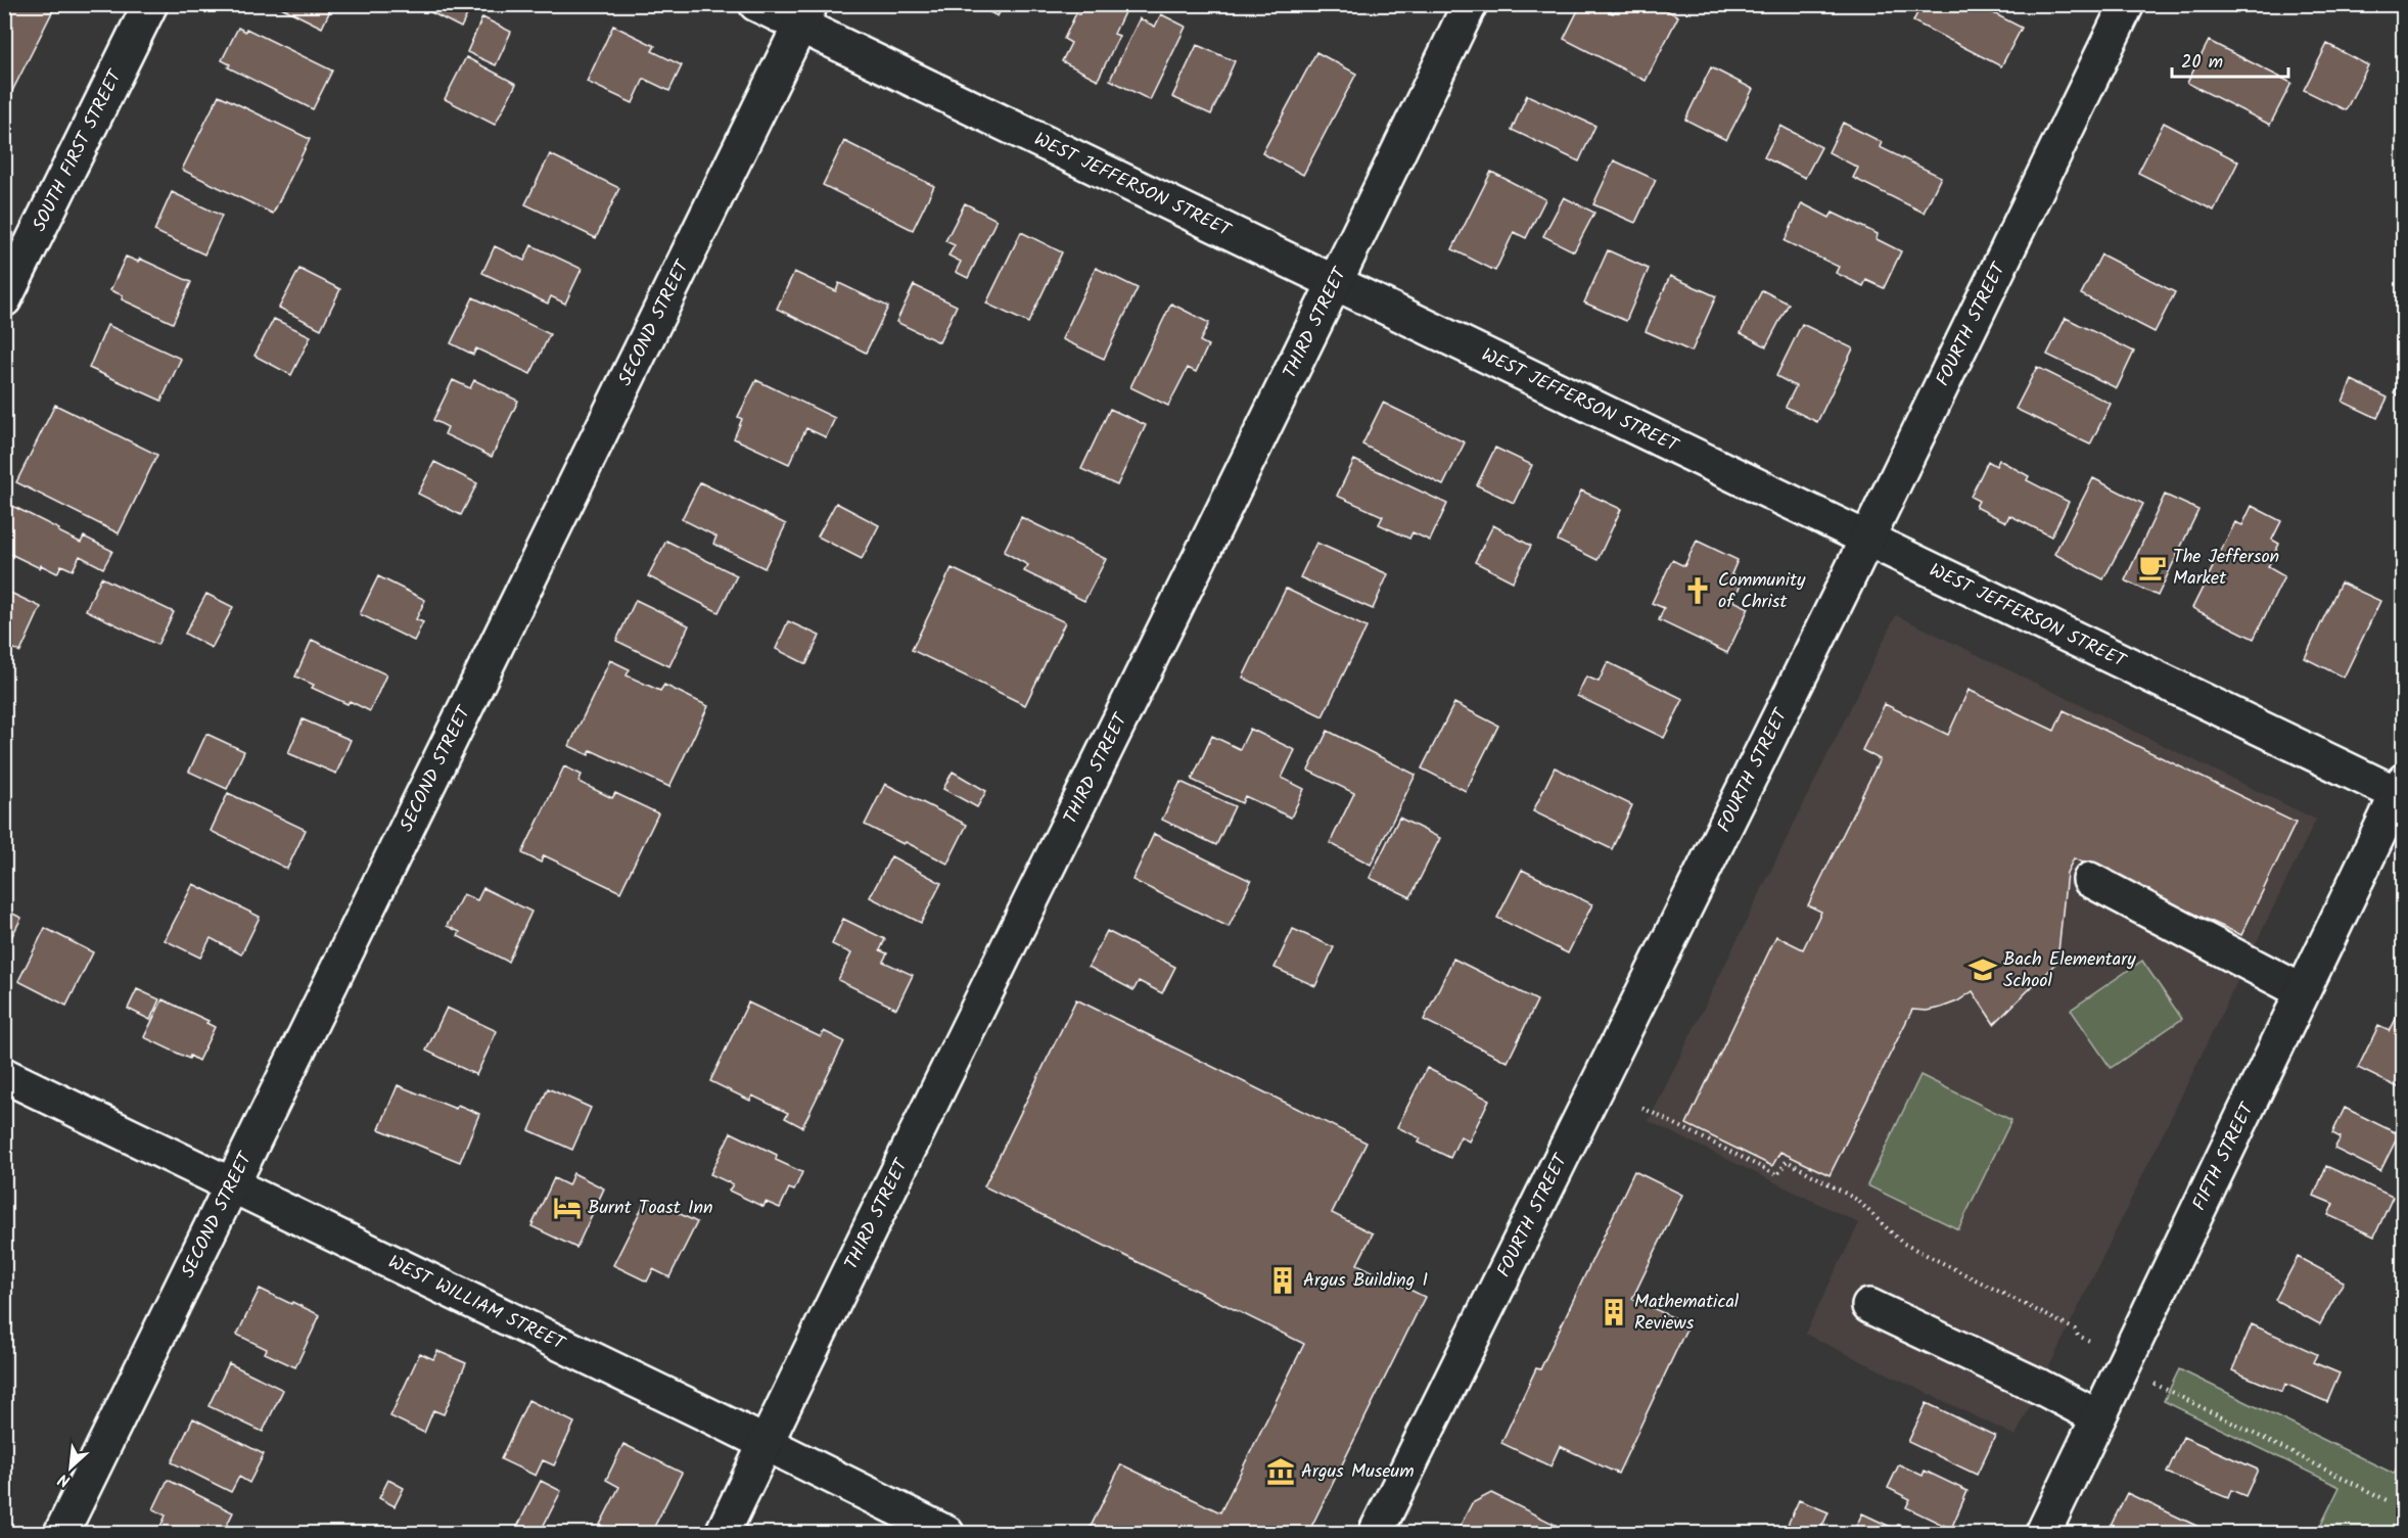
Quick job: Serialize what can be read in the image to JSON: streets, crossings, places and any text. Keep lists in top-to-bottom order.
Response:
{
  "streets": {
    "street": [
      "SOUTH FIRST STREET",
      "WEST JEFFERSON STREET",
      "SECOND STREET",
      "THIRD STREET",
      "FOURTH STREET",
      "FIFTH STREET",
      "WEST WILLIAM STREET"
    ]
  },
  "crossings": [
    ["WEST JEFFERSON STREET", "SECOND STREET"],
    ["WEST JEFFERSON STREET", "THIRD STREET"],
    ["WEST JEFFERSON STREET", "FOURTH STREET"],
    ["WEST JEFFERSON STREET", "FIFTH STREET"],
    ["SECOND STREET", "WEST WILLIAM STREET"],
    ["THIRD STREET", "WEST WILLIAM STREET"]
  ],
  "places": {
    "cafe": ["The Jefferson Market"],
    "church": ["Community of Christ"],
    "school or university": ["Bach Elementary School"],
    "hotel": ["Burnt Toast Inn"],
    "building": ["Argus Building I", "Mathematical Reviews"],
    "museum": ["Argus Museum"]
  },
  "scale_bar": "20 m",
  "north": "bottom left"
}
